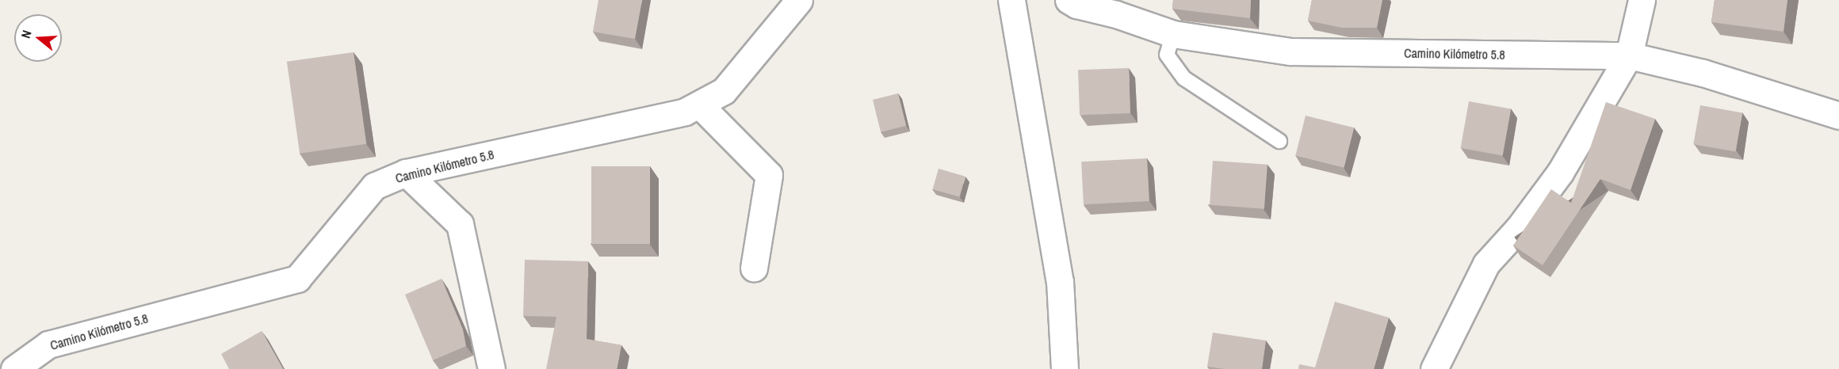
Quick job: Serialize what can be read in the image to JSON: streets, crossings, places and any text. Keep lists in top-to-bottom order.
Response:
{
  "streets": {
    "street": ["Camino Kilómetro 5.8"]
  },
  "north": "left"
}
